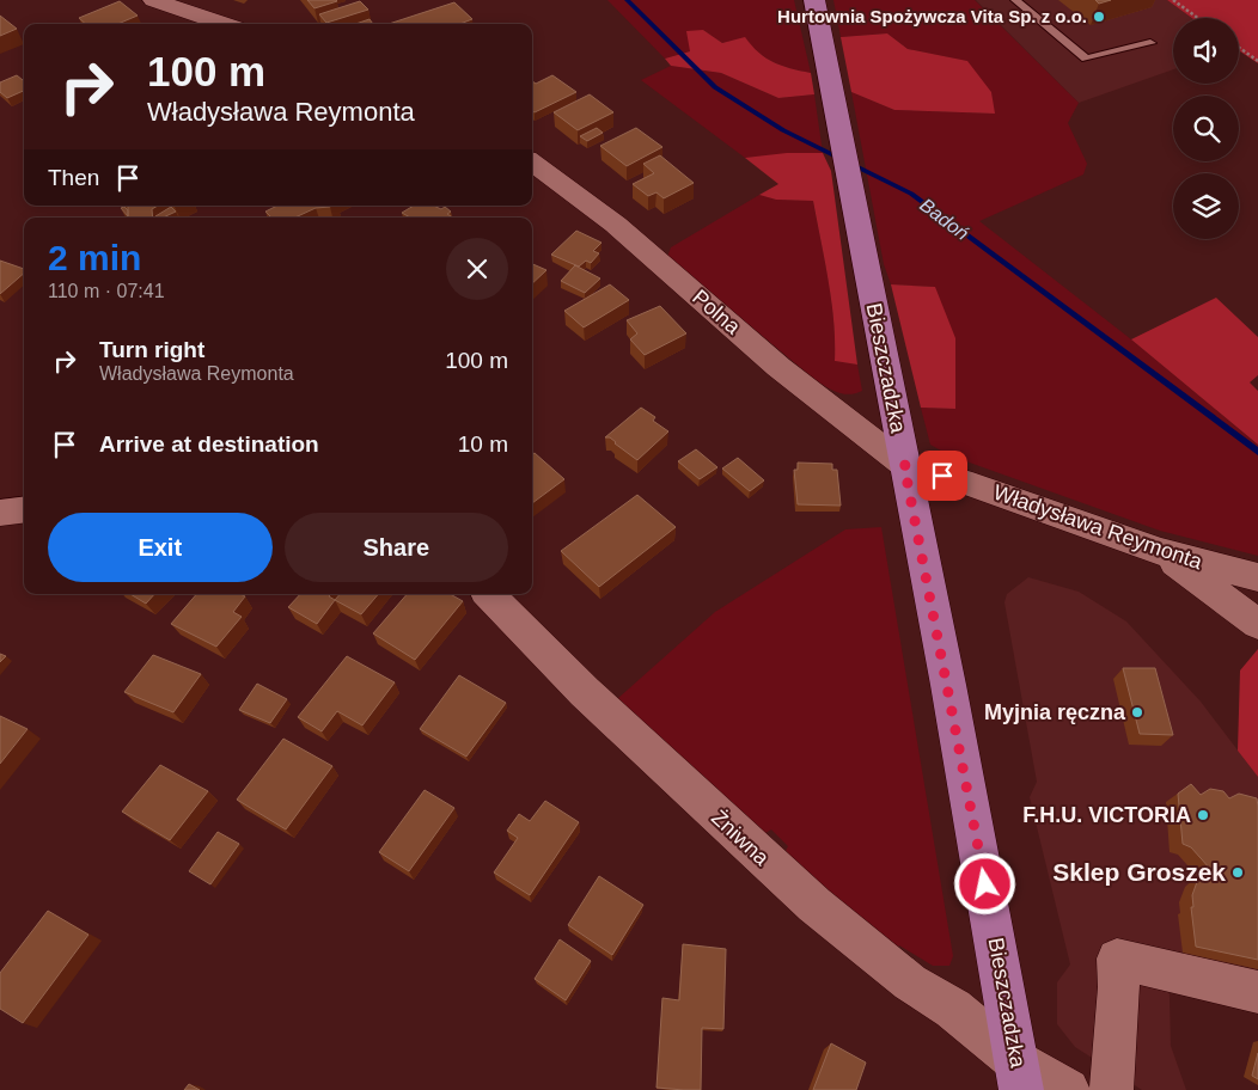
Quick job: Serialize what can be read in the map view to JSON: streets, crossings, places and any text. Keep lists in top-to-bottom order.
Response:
{
  "streets": {
    "main road": ["Bieszczadzka"],
    "street": ["Polna", "Władysława Reymonta", "Żniwna"]
  },
  "crossings": [
    ["Polna", "Bieszczadzka"],
    ["Polna", "Władysława Reymonta"],
    ["Bieszczadzka", "Władysława Reymonta"],
    ["Bieszczadzka", "Żniwna"]
  ],
  "water": ["Badoń"],
  "places": [
    "Hurtownia Spożywcza Vita Sp. z o.o.",
    "Myjnia ręczna",
    "F.H.U. VICTORIA",
    "Sklep Groszek"
  ],
  "page": {
    "turn": ["100 m", "Władysława Reymonta"],
    "then": "Then",
    "heading": ["2 min", "110 m · 07:41"],
    "list": [
      {
        "name": "Turn right",
        "note": "Władysława Reymonta",
        "value": "100 m"
      },
      {
        "name": "Arrive at destination",
        "value": "10 m"
      }
    ],
    "buttons": ["Exit", "Share"]
  }
}
